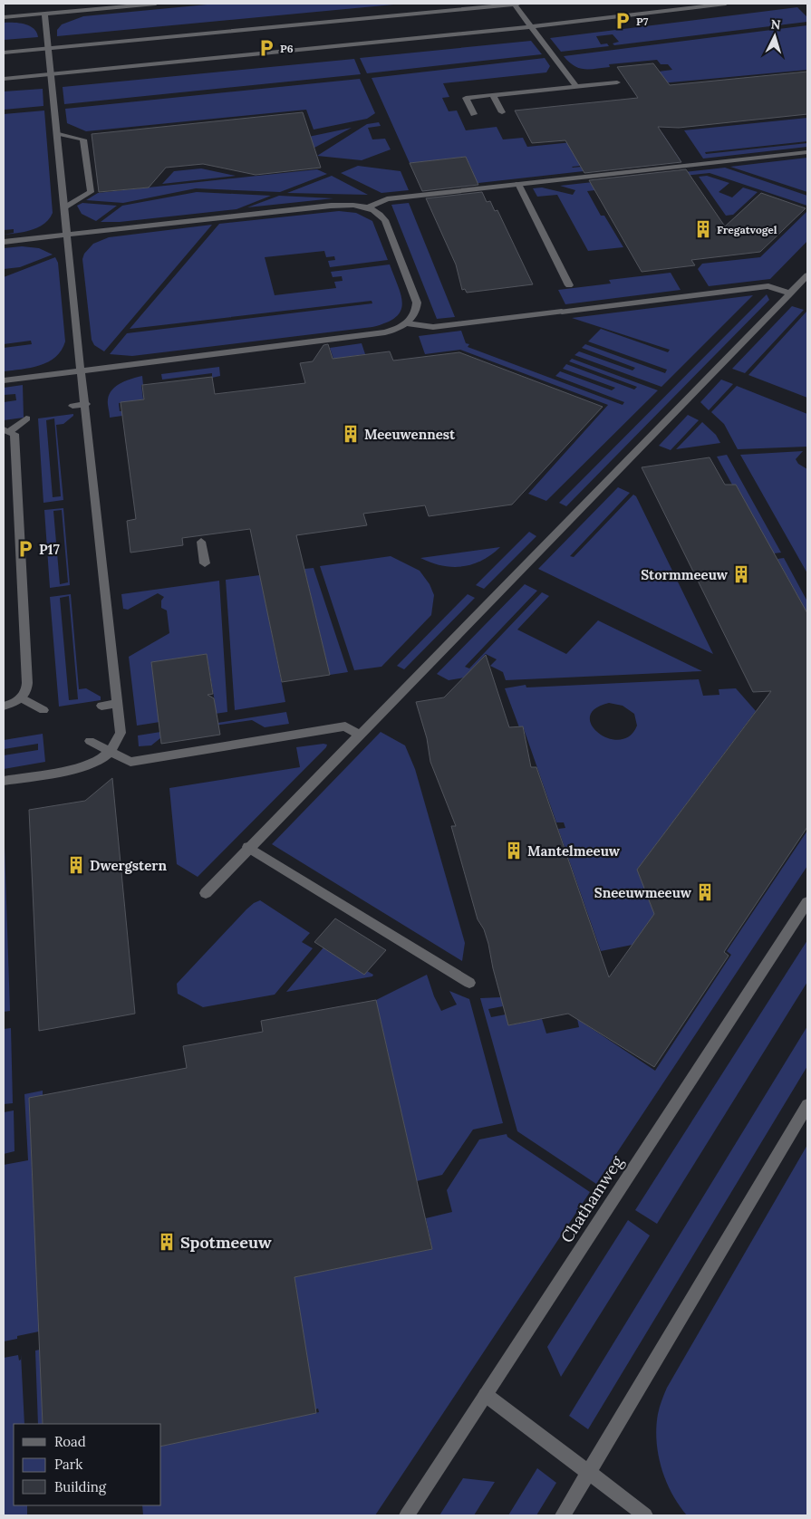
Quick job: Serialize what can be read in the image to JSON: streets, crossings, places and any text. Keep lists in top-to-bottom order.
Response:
{
  "streets": {
    "street": ["Chathamweg"]
  },
  "places": {
    "parking": ["P7", "P6", "P17"],
    "building": [
      "Fregatvogel",
      "Meeuwennest",
      "Stormmeeuw",
      "Mantelmeeuw",
      "Dwergstern",
      "Sneeuwmeeuw",
      "Spotmeeuw"
    ]
  },
  "legend": ["Road", "Park", "Building"],
  "north": "top"
}
